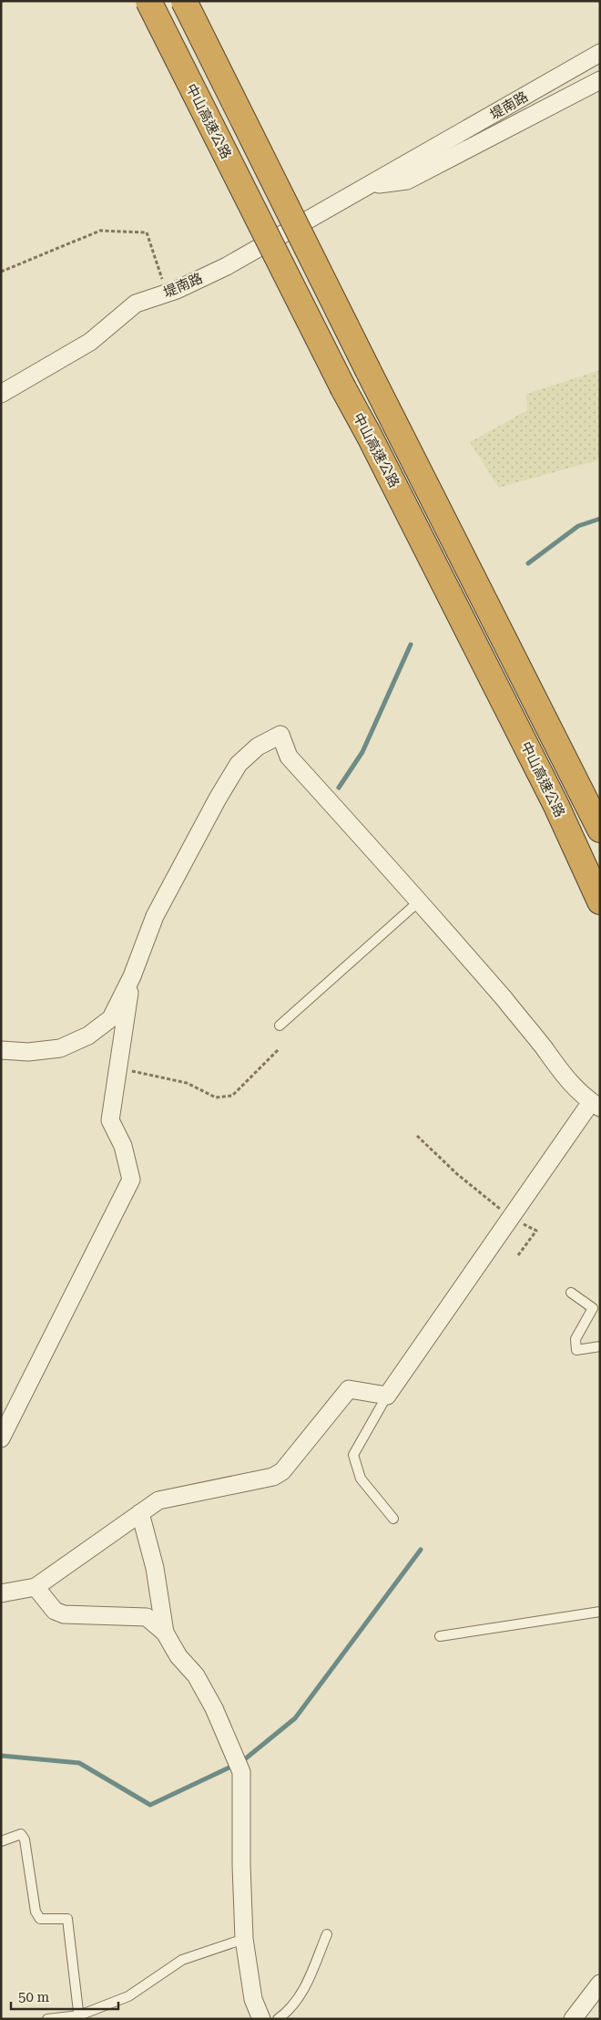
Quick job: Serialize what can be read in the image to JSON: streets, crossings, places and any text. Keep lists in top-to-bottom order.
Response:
{
  "streets": {
    "highway": ["中山高速公路"],
    "street": ["堤南路"]
  },
  "scale_bar": "50 m"
}
